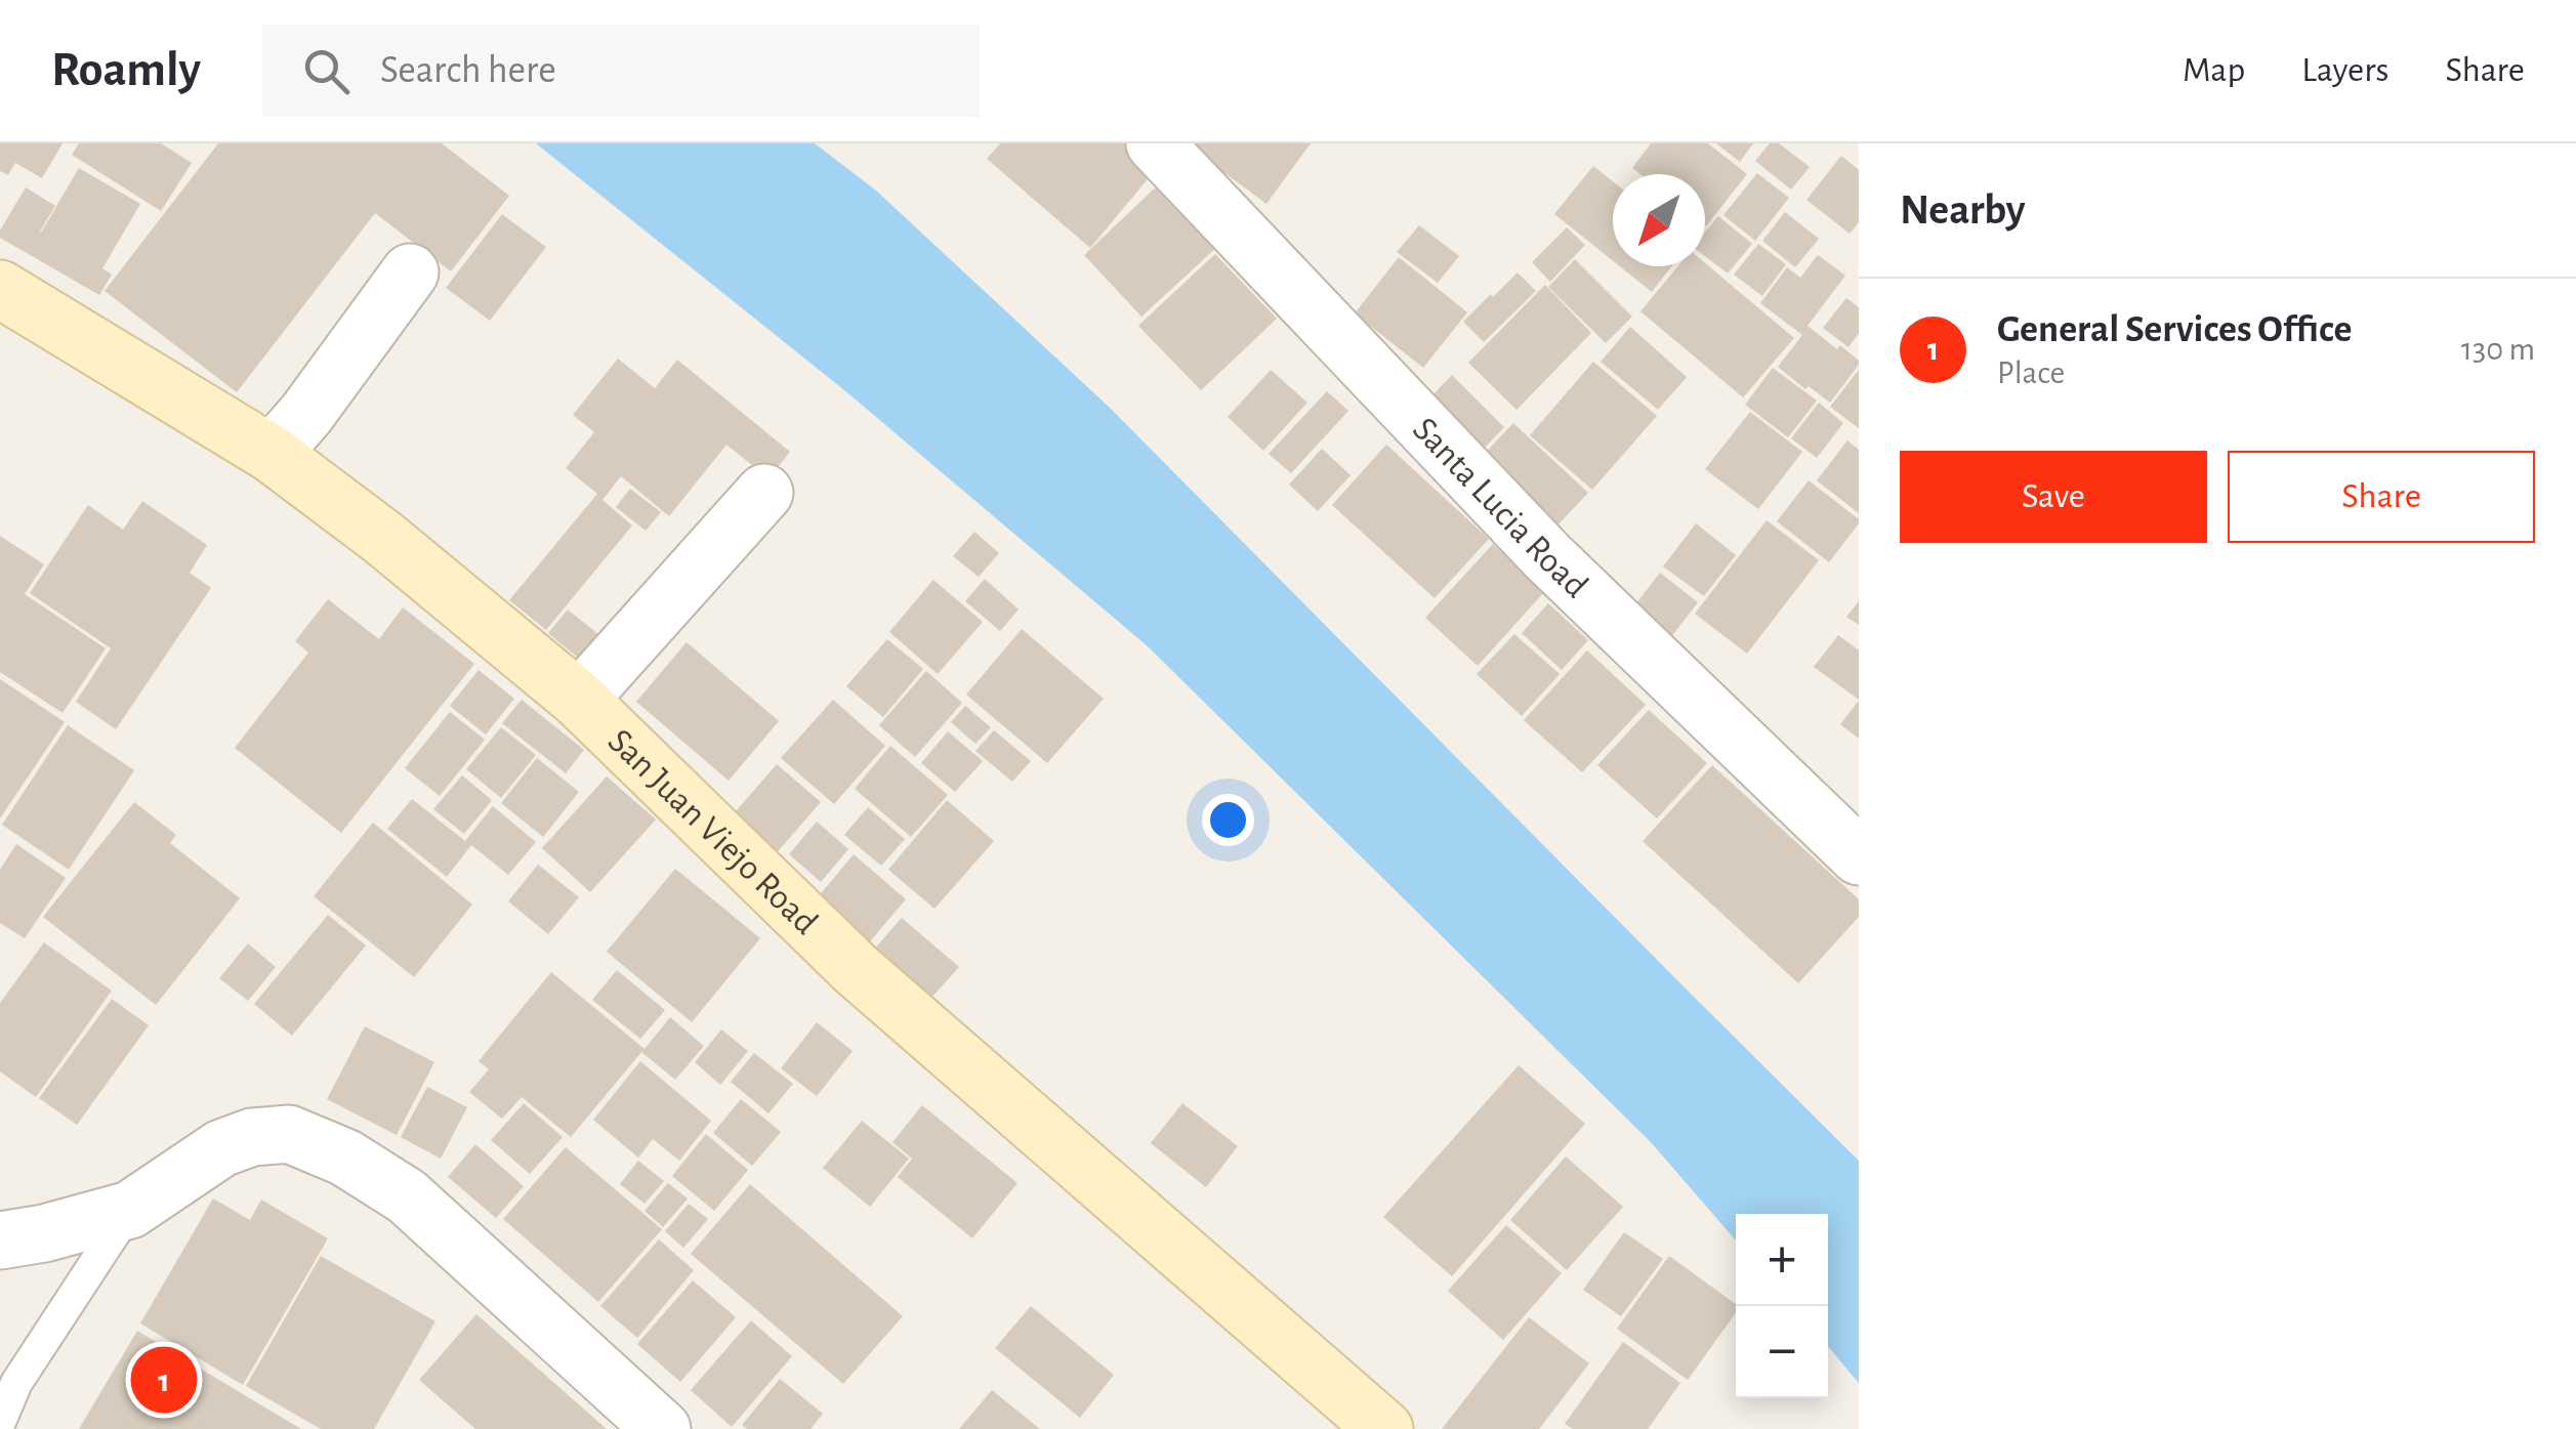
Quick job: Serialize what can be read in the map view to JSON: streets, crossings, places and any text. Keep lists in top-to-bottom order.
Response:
{
  "streets": {
    "street": ["Santa Lucia Road", "San Juan Viejo Road"]
  },
  "north": "bottom left",
  "page": {
    "header": "Roamly",
    "search": "Search here",
    "nav": ["Map", "Layers", "Share"],
    "heading": "Nearby",
    "list": [
      {
        "mark": "1",
        "name": "General Services Office",
        "note": "Place",
        "value": "130 m"
      }
    ],
    "buttons": ["Save", "Share"],
    "map_buttons": ["+", "−"],
    "pins": "1"
  }
}
